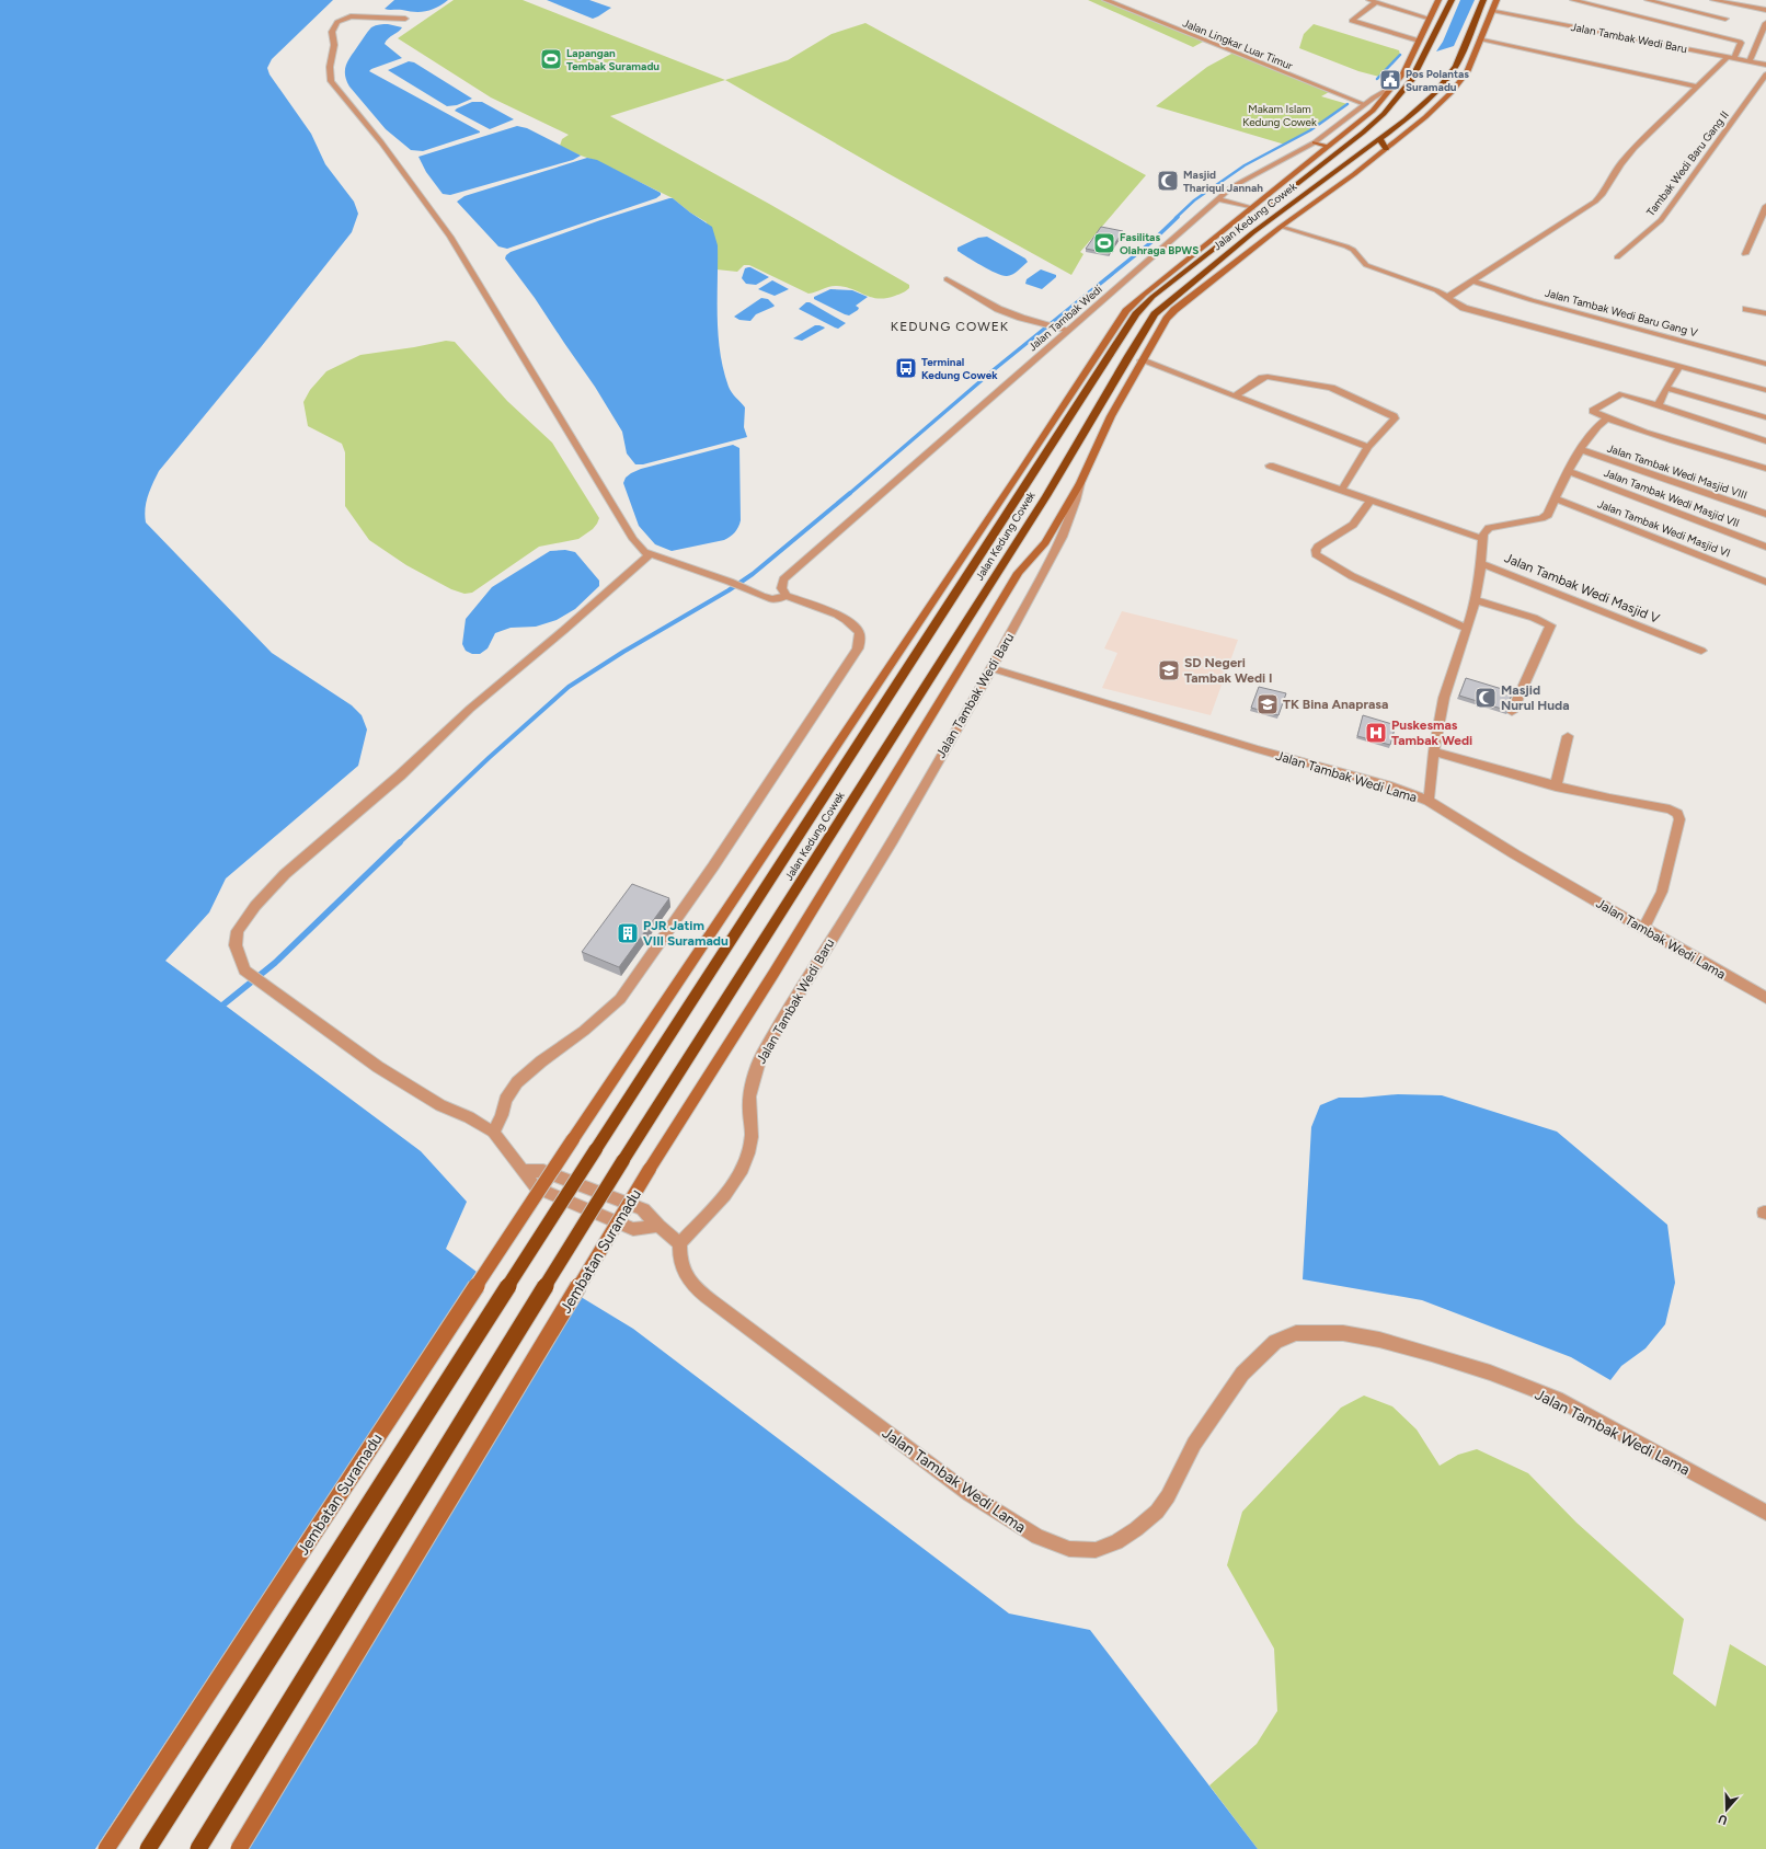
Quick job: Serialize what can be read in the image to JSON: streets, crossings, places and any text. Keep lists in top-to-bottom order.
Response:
{
  "streets": {
    "highway": ["Jalan Kedung Cowek", "Jembatan Suramadu"],
    "main road": ["Jalan Tambak Wedi Baru"],
    "street": [
      "Jalan Lingkar Luar Timur",
      "Tambak Wedi Baru Gang II",
      "Jalan Tambak Wedi Baru Gang V",
      "Jalan Tambak Wedi",
      "Jalan Tambak Wedi Masjid VIII",
      "Jalan Tambak Wedi Masjid VII",
      "Jalan Tambak Wedi Masjid VI",
      "Jalan Tambak Wedi Masjid V",
      "Jalan Tambak Wedi Lama"
    ]
  },
  "crossings": [
    ["Jalan Tambak Wedi Baru", "Jalan Kedung Cowek"],
    ["Jalan Tambak Wedi Baru", "Jalan Tambak Wedi Lama"],
    ["Jalan Tambak Wedi Baru", "Jembatan Suramadu"],
    ["Jalan Lingkar Luar Timur", "Jalan Tambak Wedi"],
    ["Jalan Kedung Cowek", "Jembatan Suramadu"],
    ["Jalan Tambak Wedi", "Jembatan Suramadu"]
  ],
  "districts": ["KEDUNG COWEK"],
  "parks": ["Makam Islam Kedung Cowek"],
  "places": {
    "sports": ["Lapangan Tembak Suramadu", "Fasilitas Olahraga BPWS"],
    "public building": ["Pos Polantas Suramadu"],
    "mosque": ["Masjid Thariqul Jannah", "Masjid Nurul Huda"],
    "bus stop": ["Terminal Kedung Cowek"],
    "school or university": ["SD Negeri Tambak Wedi I", "TK Bina Anaprasa"],
    "hospital": ["Puskesmas Tambak Wedi"],
    "building": ["PJR Jatim VIII Suramadu"]
  },
  "north": "bottom"
}
